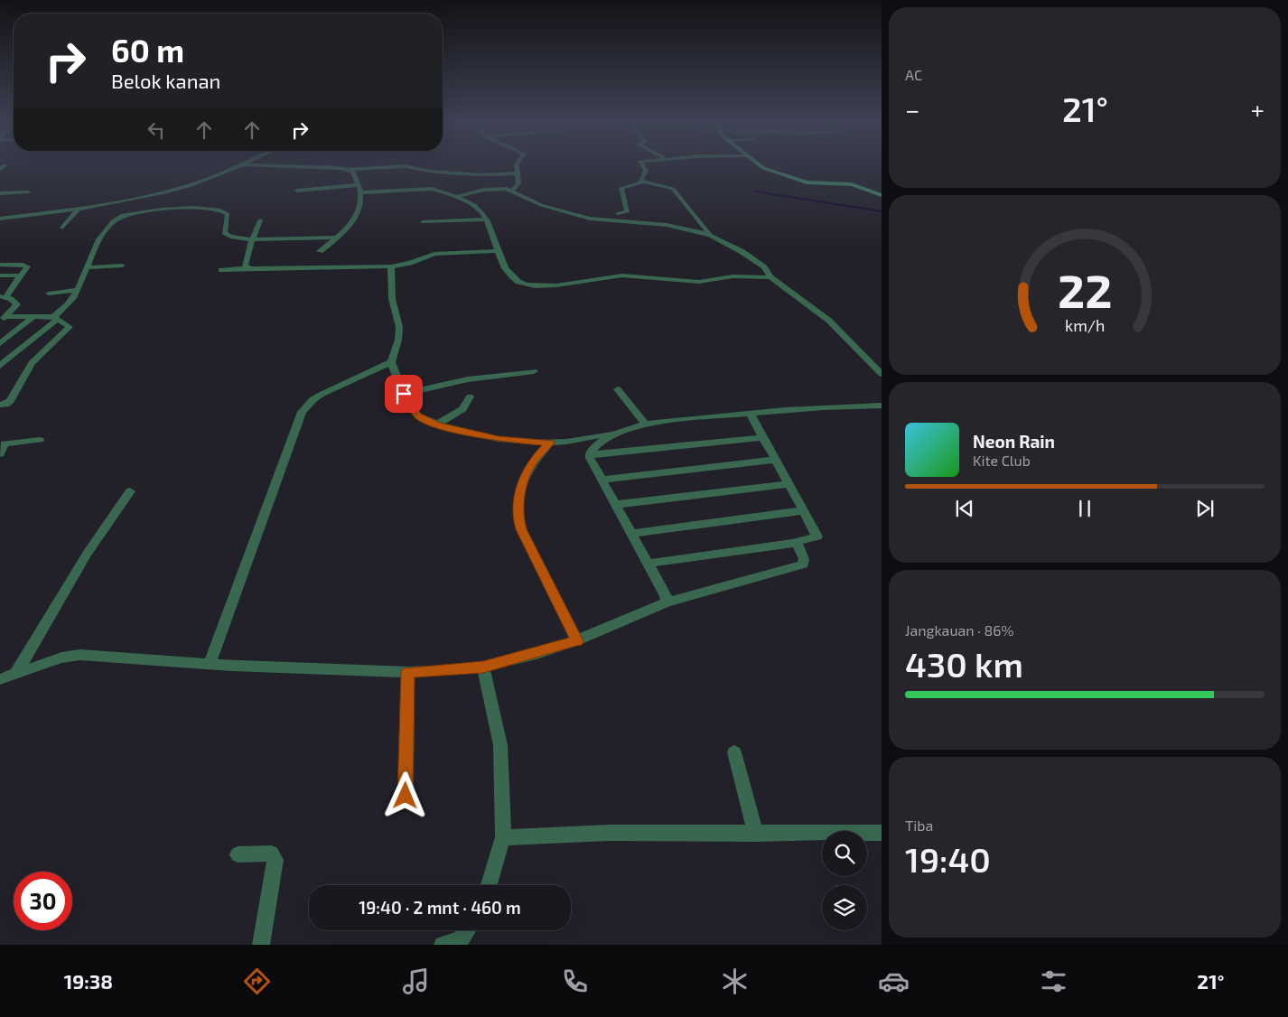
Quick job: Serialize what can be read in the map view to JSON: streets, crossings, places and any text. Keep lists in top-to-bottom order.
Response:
{
  "page": {
    "tile": [
      "AC",
      ["Jangkauan · 86%", "430 km"],
      ["Tiba", "19:40"]
    ],
    "turn": ["60 m", "Belok kanan"],
    "heat": ["−", "21°", "+"],
    "song": ["Neon Rain", "Kite Club"],
    "limit": "30",
    "trip": "19:40 · 2 mnt · 460 m",
    "tabs": ["19:38", "21°"],
    "gauge": ["22", "km/h"]
  }
}
